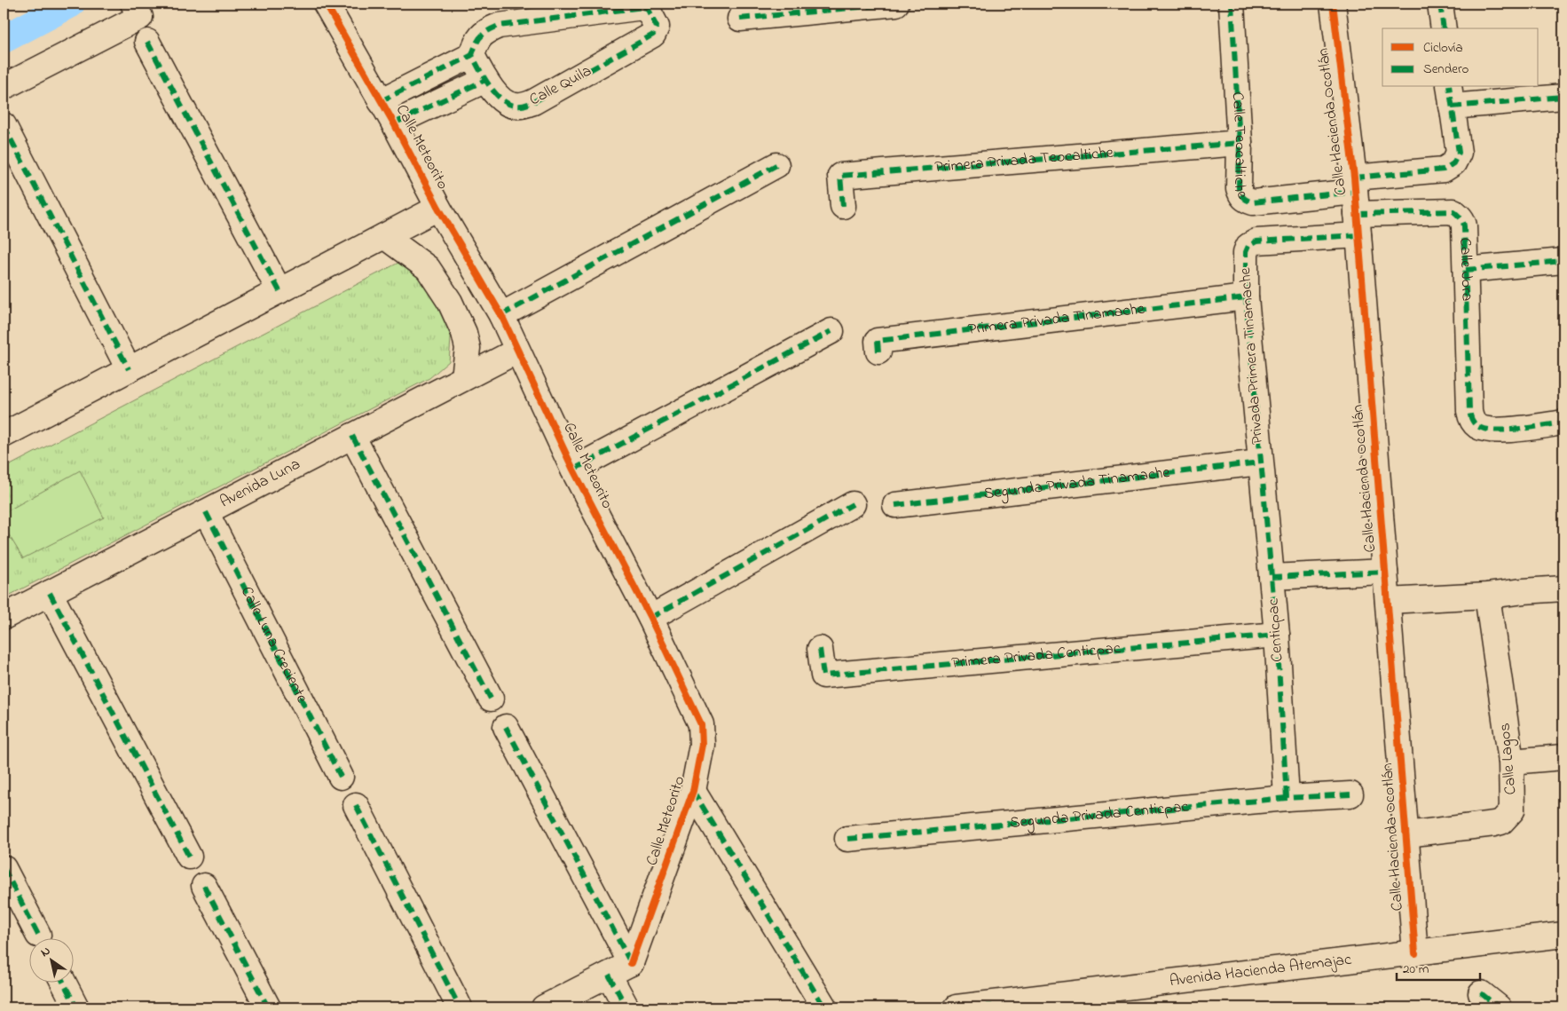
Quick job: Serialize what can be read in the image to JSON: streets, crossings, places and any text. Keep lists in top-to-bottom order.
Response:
{
  "streets": {
    "street": [
      "Calle Quila",
      "Calle Hacienda Ocotlán",
      "Calle Teocaltiche",
      "Calle Meteorito",
      "Primera Privada Teocaltiche",
      "Calle Jora",
      "Primera Privada Tinamache",
      "Privada Primera Tinamache",
      "Avenida Luna",
      "Segunda Privada Tinamache",
      "Centicpac",
      "Calle Luna Creciente",
      "Primera Privada Centicpac",
      "Calle Lagos",
      "Segunda Privada Centicpac",
      "Avenida Hacienda Atemajac"
    ]
  },
  "crossings": [
    ["Calle Hacienda Ocotlán", "Calle Teocaltiche"],
    ["Calle Hacienda Ocotlán", "Calle Jora"],
    ["Calle Hacienda Ocotlán", "Privada Primera Tinamache"],
    ["Calle Hacienda Ocotlán", "Centicpac"],
    ["Calle Hacienda Ocotlán", "Calle Lagos"],
    ["Calle Hacienda Ocotlán", "Avenida Hacienda Atemajac"],
    ["Calle Teocaltiche", "Primera Privada Teocaltiche"],
    ["Calle Teocaltiche", "Calle Jora"],
    ["Calle Teocaltiche", "Privada Primera Tinamache"],
    ["Calle Meteorito", "Avenida Luna"],
    ["Calle Jora", "Privada Primera Tinamache"],
    ["Primera Privada Tinamache", "Privada Primera Tinamache"],
    ["Privada Primera Tinamache", "Segunda Privada Tinamache"],
    ["Privada Primera Tinamache", "Centicpac"],
    ["Avenida Luna", "Calle Luna Creciente"],
    ["Centicpac", "Primera Privada Centicpac"],
    ["Centicpac", "Segunda Privada Centicpac"]
  ],
  "legend": ["Ciclovía", "Sendero"],
  "scale_bar": "20 m",
  "north": "top left"
}
